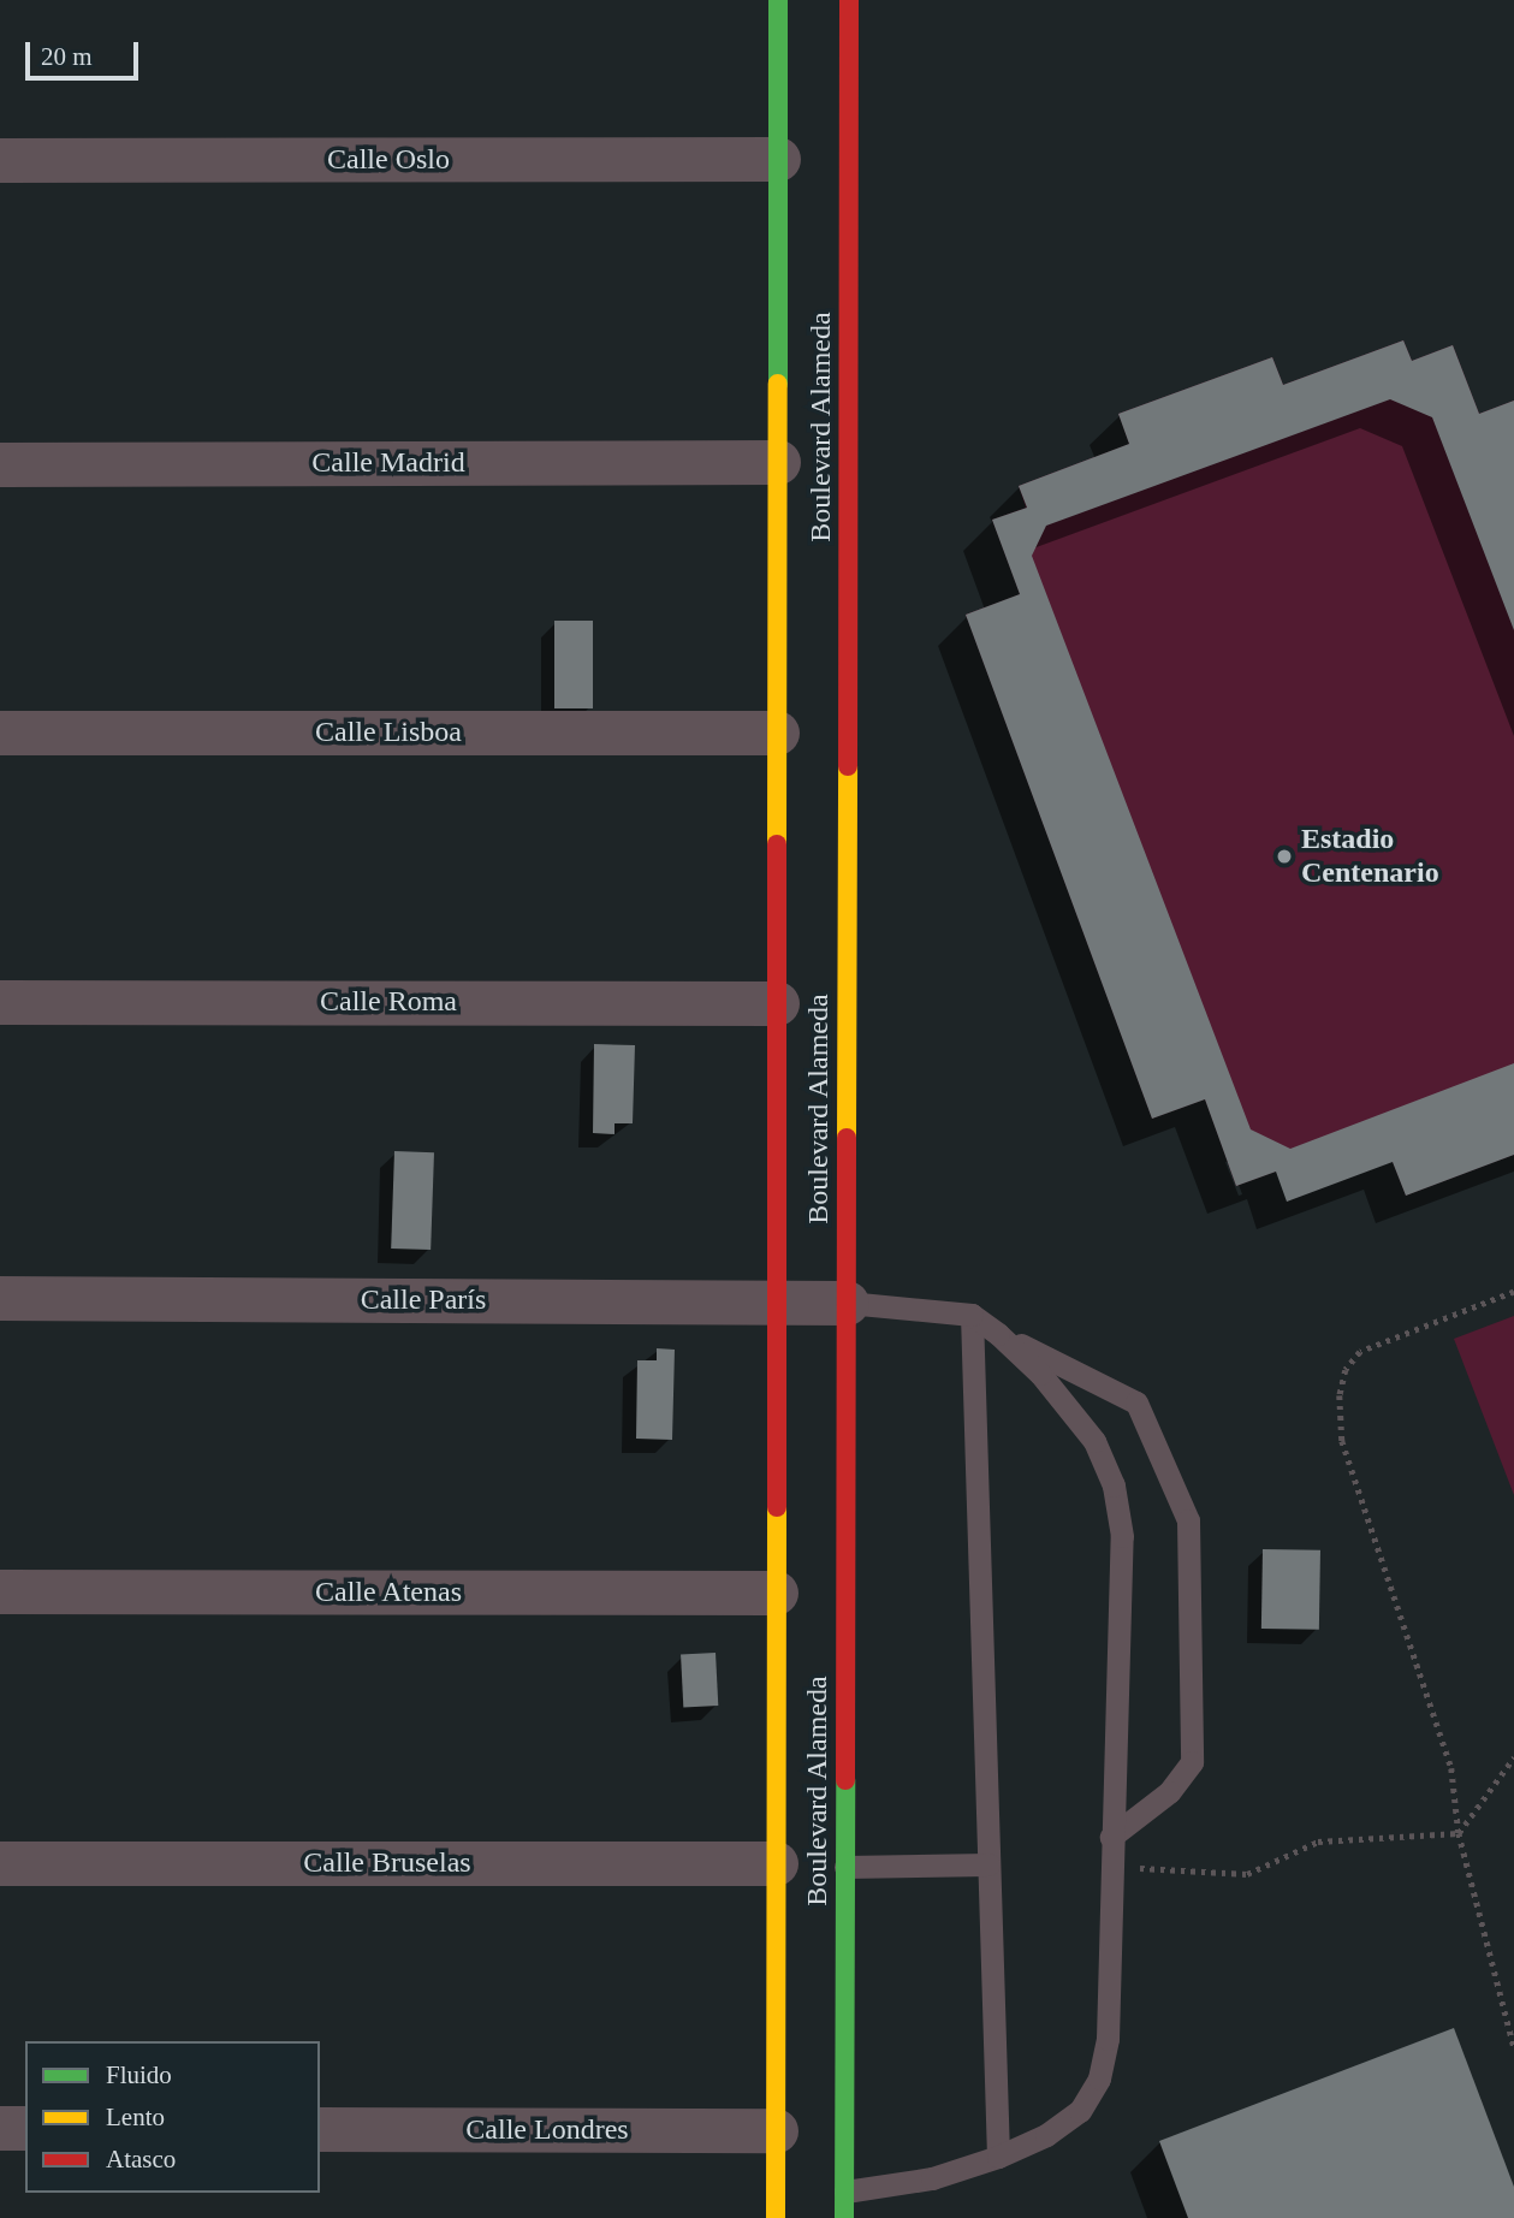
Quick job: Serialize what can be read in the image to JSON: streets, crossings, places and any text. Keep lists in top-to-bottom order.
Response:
{
  "streets": {
    "street": [
      "Calle Oslo",
      "Boulevard Alameda",
      "Calle Madrid",
      "Calle Lisboa",
      "Calle Roma",
      "Calle París",
      "Calle Atenas",
      "Calle Bruselas",
      "Calle Londres"
    ]
  },
  "crossings": [
    ["Calle Oslo", "Boulevard Alameda"],
    ["Boulevard Alameda", "Calle Madrid"],
    ["Boulevard Alameda", "Calle Lisboa"],
    ["Boulevard Alameda", "Calle Roma"],
    ["Boulevard Alameda", "Calle París"],
    ["Boulevard Alameda", "Calle Atenas"],
    ["Boulevard Alameda", "Calle Bruselas"],
    ["Boulevard Alameda", "Calle Londres"]
  ],
  "places": ["Estadio Centenario"],
  "legend": ["Fluido", "Lento", "Atasco"],
  "scale_bar": "20 m"
}
